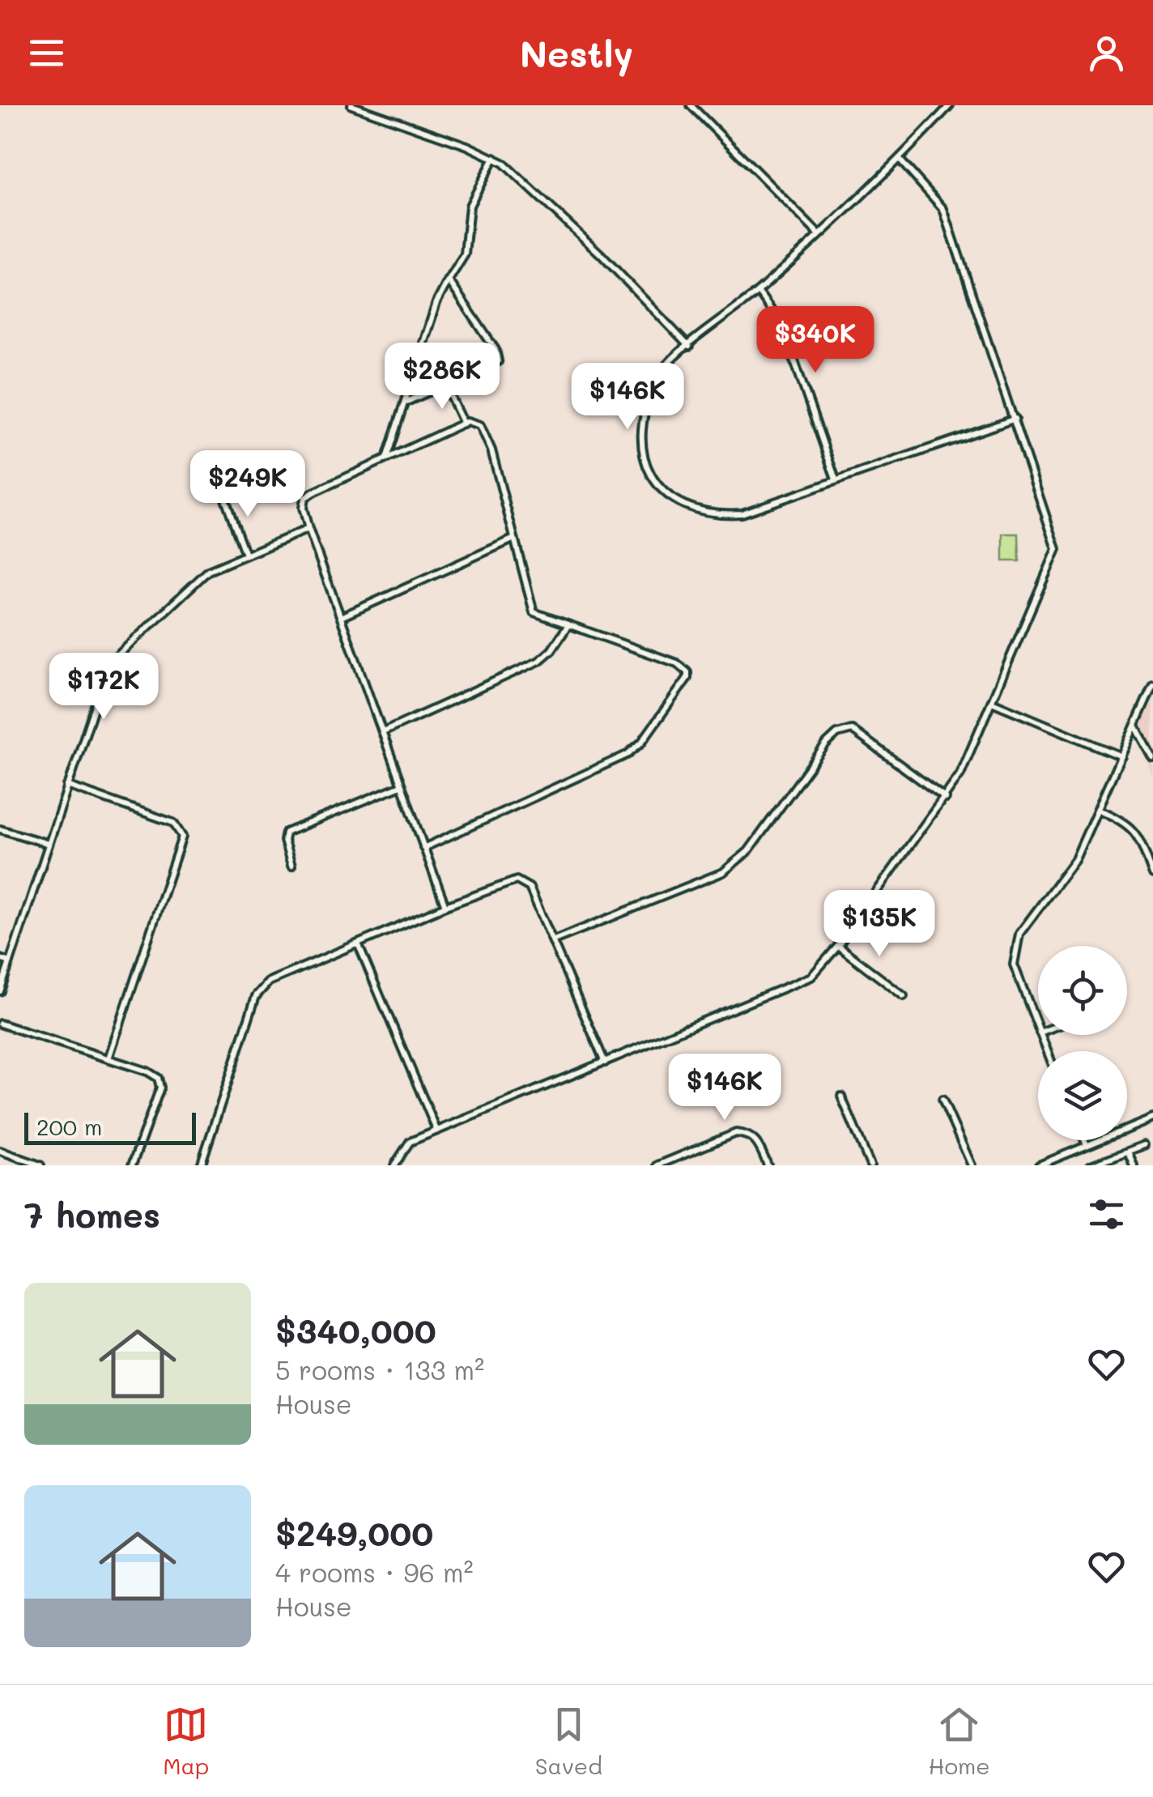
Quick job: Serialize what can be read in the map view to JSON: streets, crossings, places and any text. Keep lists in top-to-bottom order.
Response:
{
  "scale_bar": "200 m",
  "page": {
    "header": "Nestly",
    "price": [
      "$340K",
      "$286K",
      "$146K",
      "$249K",
      "$172K",
      "$135K",
      "$146K"
    ],
    "scale": "200 m",
    "heading": "7 homes",
    "list": [
      {
        "name": "$340,000",
        "note": "5 rooms · 133 m² · House"
      },
      {
        "name": "$249,000",
        "note": "4 rooms · 96 m² · House"
      }
    ],
    "tabs": ["Map", "Saved", "Home"]
  }
}
